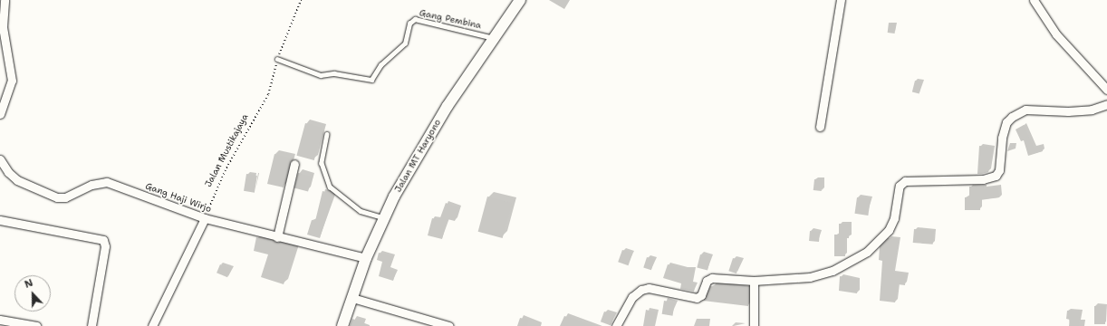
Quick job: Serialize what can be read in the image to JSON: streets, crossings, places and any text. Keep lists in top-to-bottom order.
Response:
{
  "streets": {
    "main road": ["Jalan MT Haryono"],
    "street": ["Gang Haji Wirjo"],
    "lane": ["Gang Pembina"],
    "path": ["Jalan Mustikajaya"]
  },
  "crossings": [
    ["Gang Pembina", "Jalan Mustikajaya"],
    ["Gang Pembina", "Jalan MT Haryono"],
    ["Jalan Mustikajaya", "Gang Haji Wirjo"],
    ["Jalan MT Haryono", "Gang Haji Wirjo"]
  ],
  "north": "top"
}
